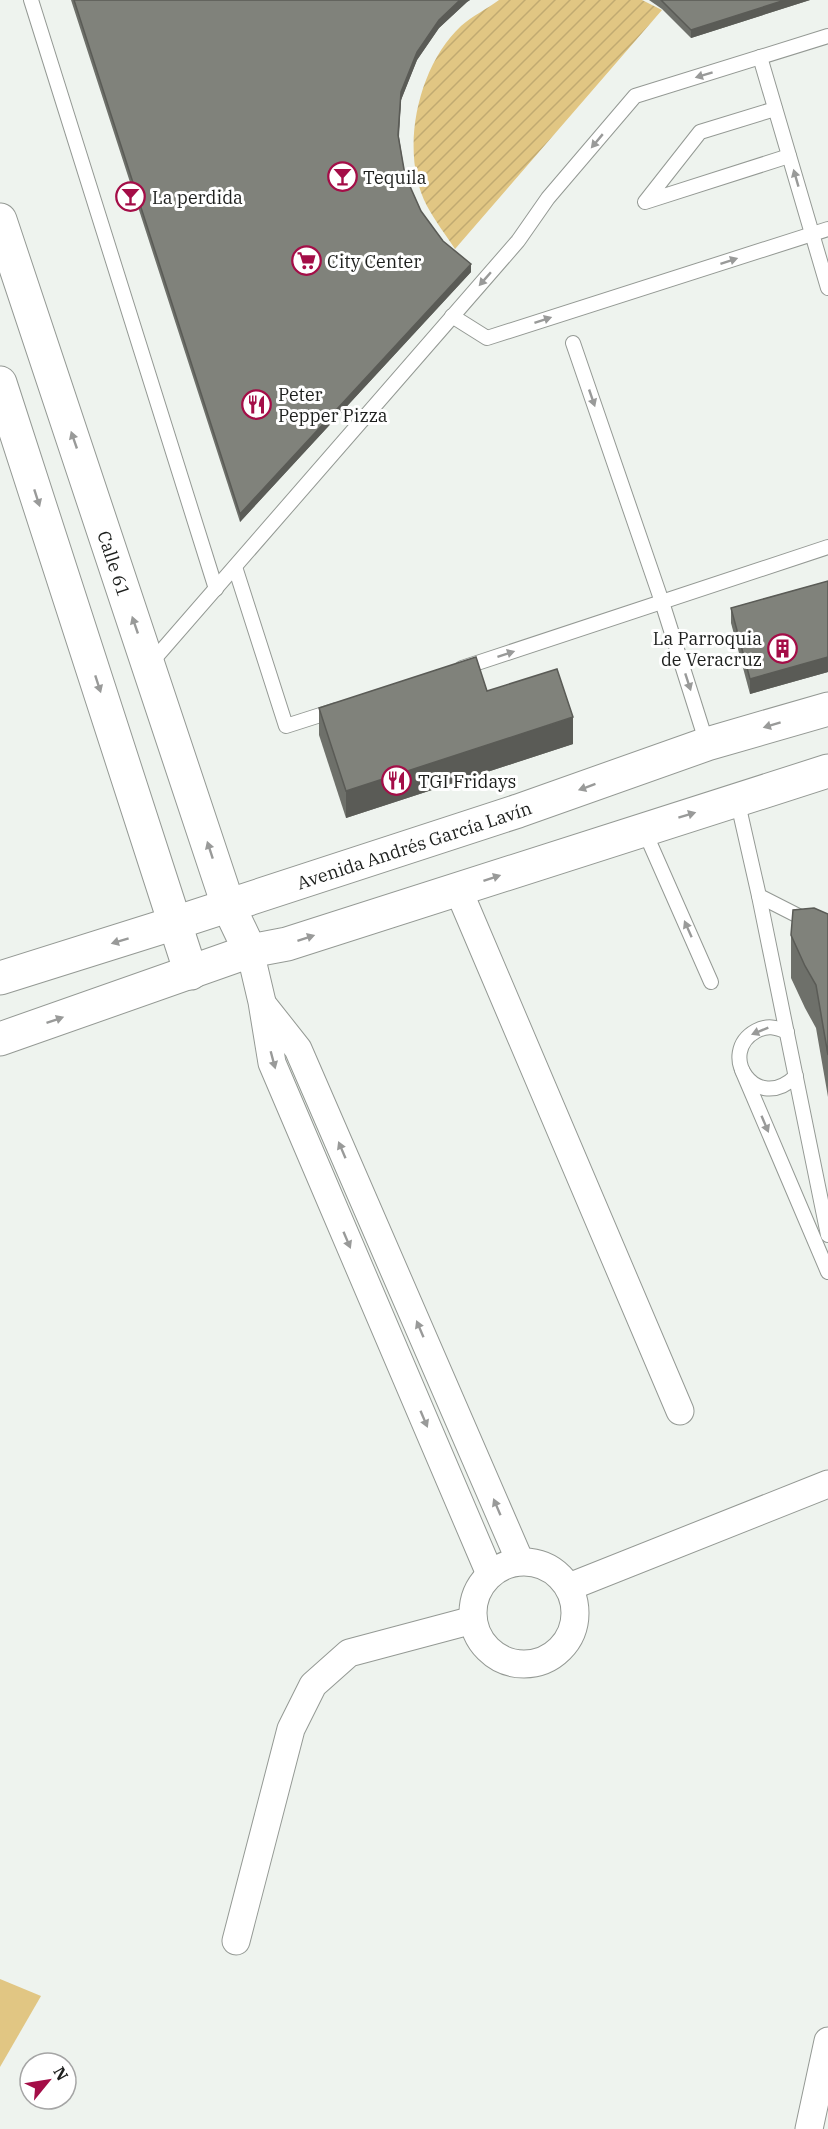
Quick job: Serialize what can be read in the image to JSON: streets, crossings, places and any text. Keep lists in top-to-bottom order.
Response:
{
  "streets": {
    "main road": ["Calle 61", "Avenida Andrés García Lavín"]
  },
  "crossings": [
    ["Calle 61", "Avenida Andrés García Lavín"]
  ],
  "places": {
    "bar": ["Tequila", "La perdida"],
    "supermarket": ["City Center"],
    "restaurant": ["Peter Pepper Pizza", "TGI Fridays"],
    "building": ["La Parroquia de Veracruz"]
  },
  "north": "top right"
}
